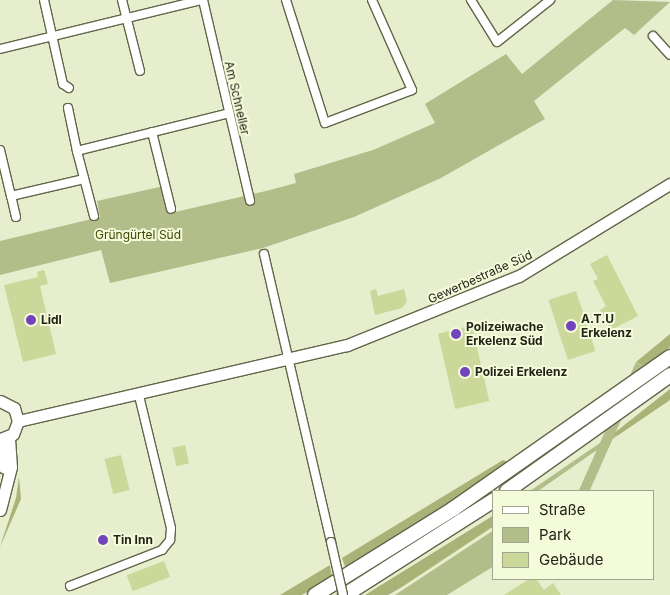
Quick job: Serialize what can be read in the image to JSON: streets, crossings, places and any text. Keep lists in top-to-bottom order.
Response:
{
  "streets": {
    "street": ["Am Schneller", "Gewerbestraße Süd"]
  },
  "parks": ["Grüngürtel Süd"],
  "places": [
    "Lidl",
    "A.T.U Erkelenz",
    "Polizeiwache Erkelenz Süd",
    "Polizei Erkelenz",
    "Tin Inn"
  ],
  "legend": ["Straße", "Park", "Gebäude"]
}
